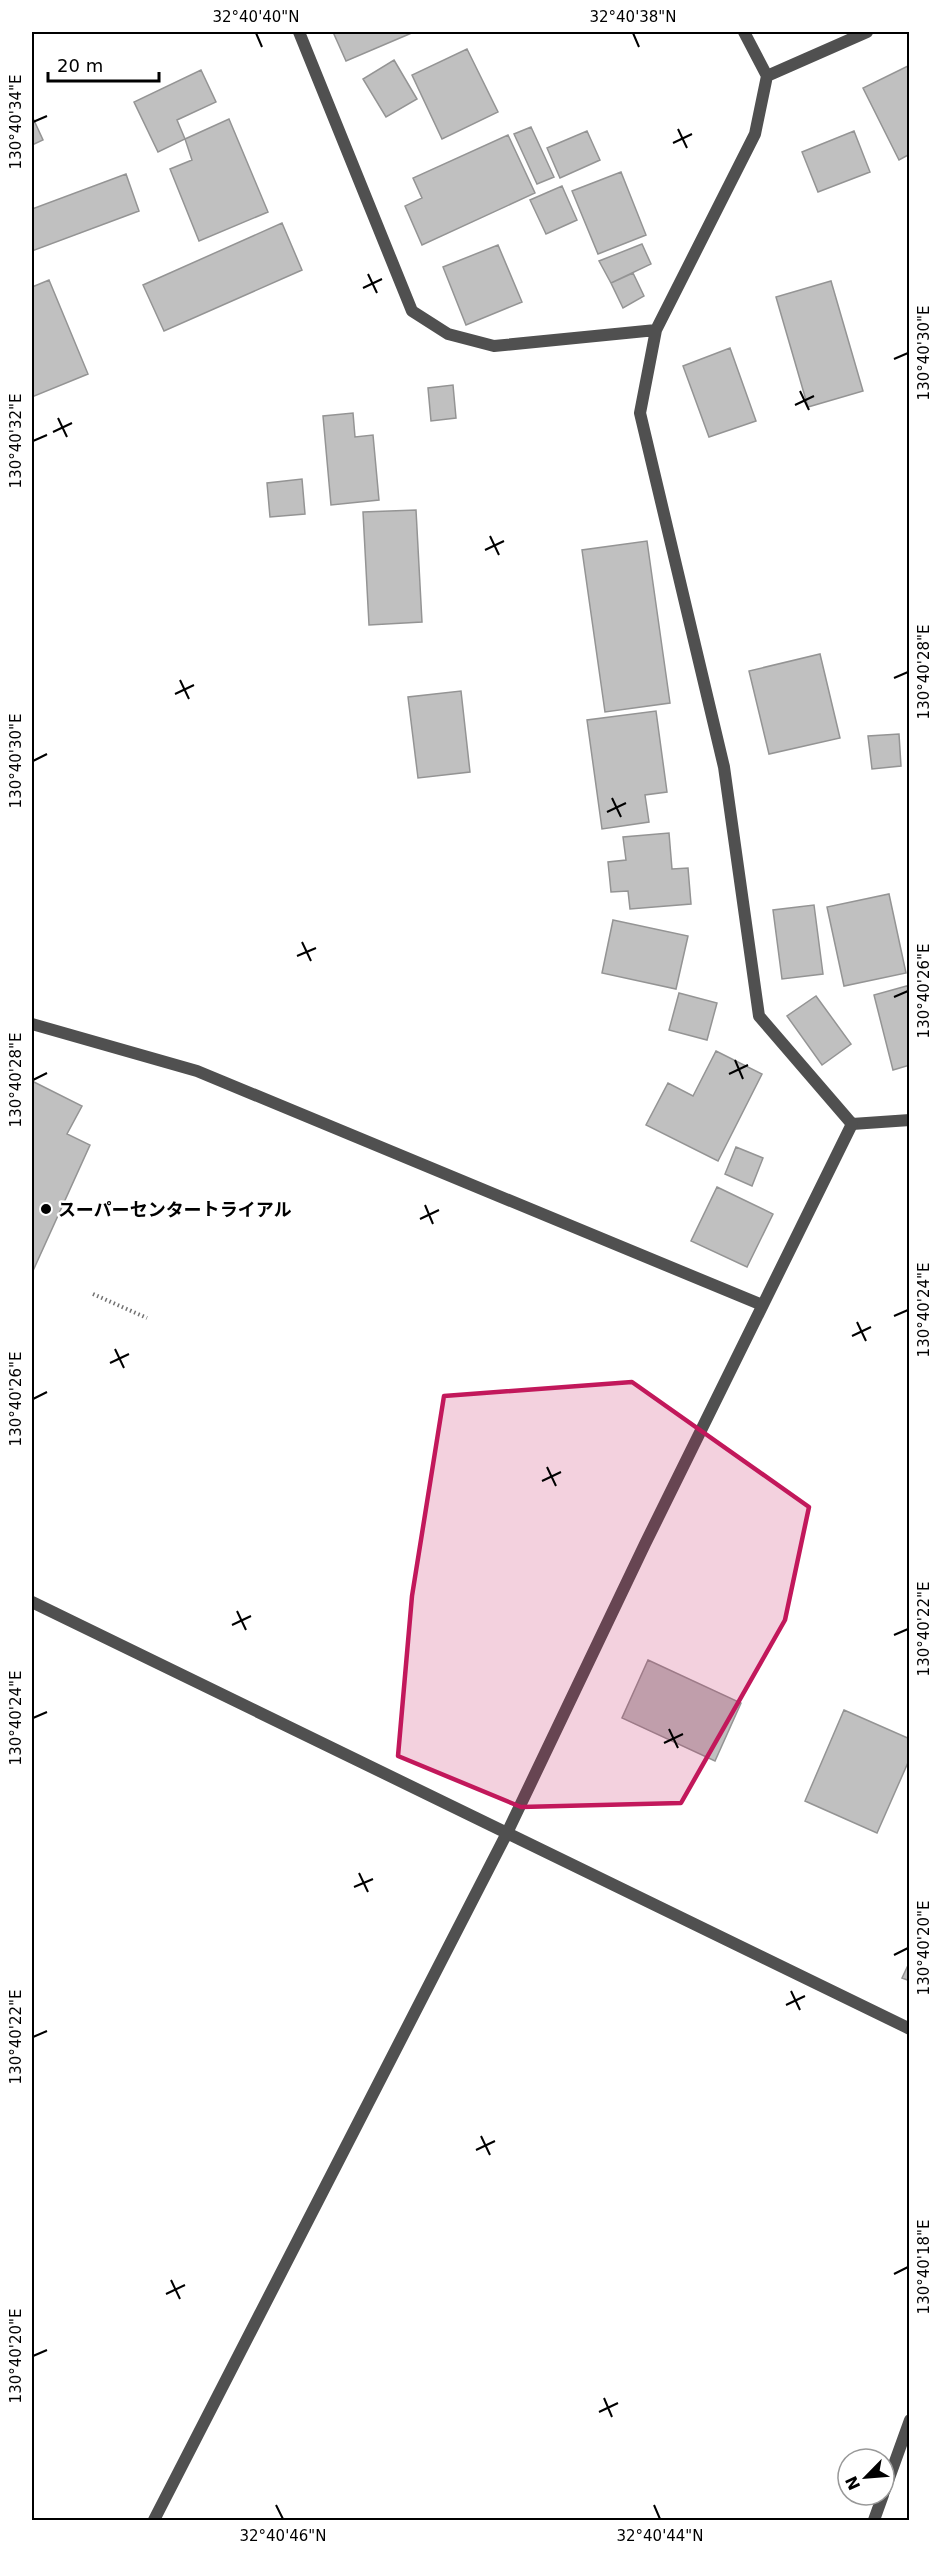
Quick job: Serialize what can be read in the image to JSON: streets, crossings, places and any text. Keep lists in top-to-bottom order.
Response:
{
  "places": ["スーパーセンタートライアル"],
  "scale_bar": "20 m",
  "north": "bottom left",
  "coordinates": [
    "32°40'40\"N",
    "32°40'38\"N",
    "130°40'34\"E",
    "130°40'30\"E",
    "130°40'32\"E",
    "130°40'28\"E",
    "130°40'26\"E",
    "130°40'24\"E",
    "130°40'22\"E",
    "130°40'20\"E",
    "130°40'18\"E",
    "32°40'46\"N",
    "32°40'44\"N"
  ]
}
